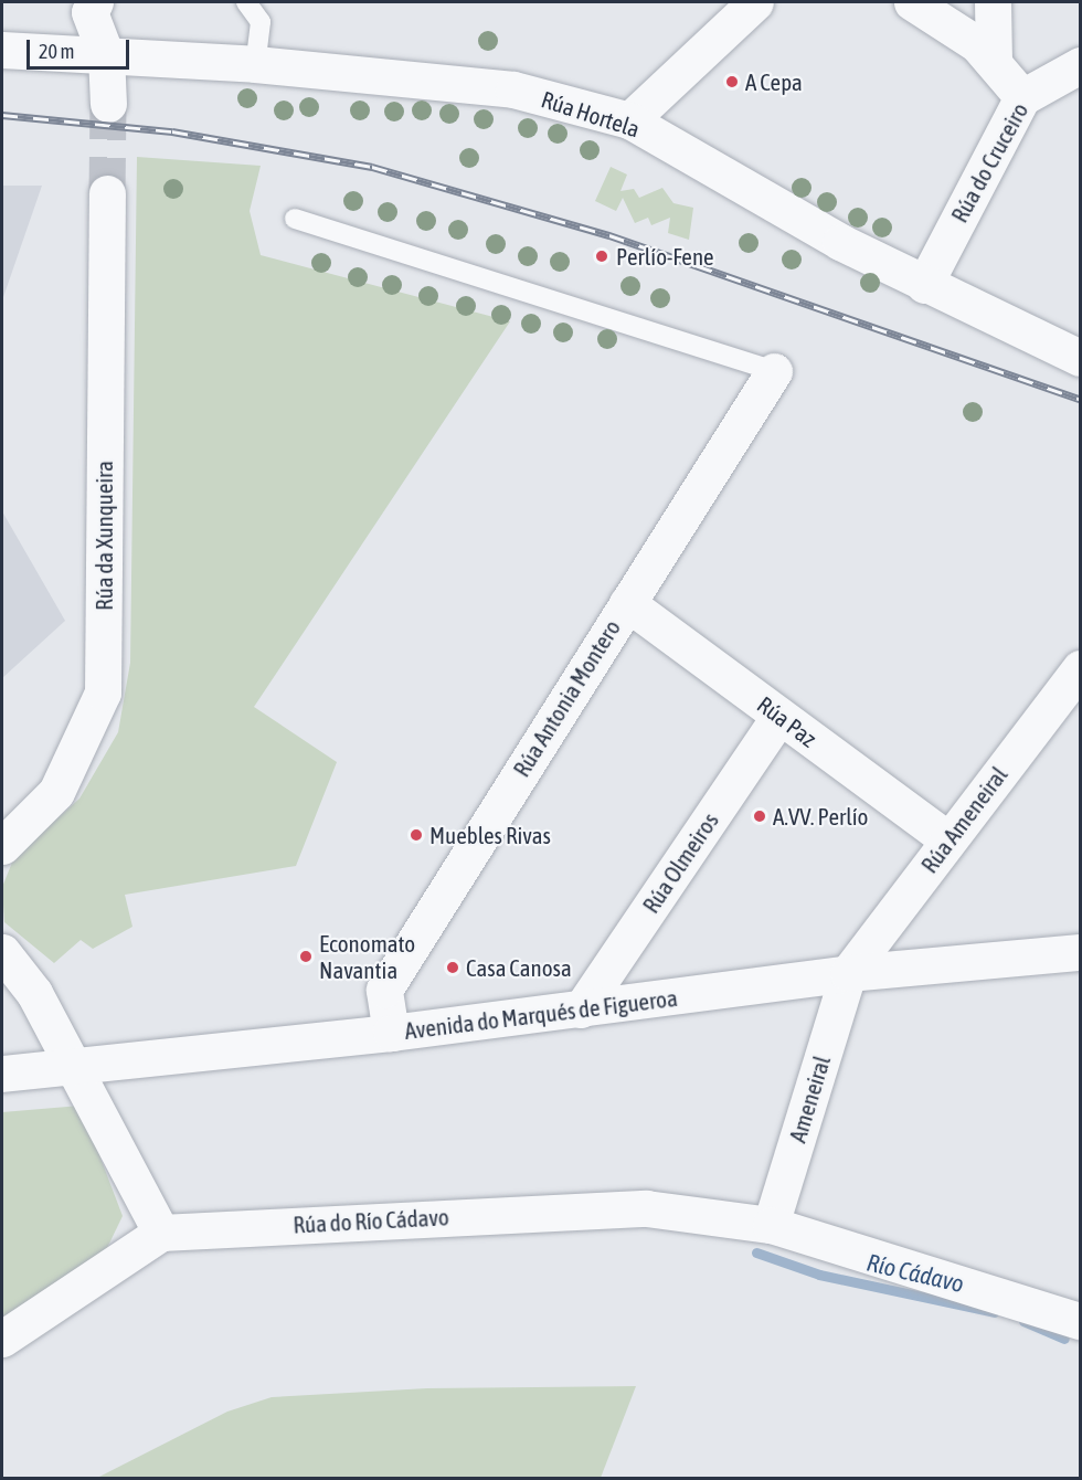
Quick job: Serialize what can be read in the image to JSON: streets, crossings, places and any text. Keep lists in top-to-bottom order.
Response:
{
  "streets": {
    "street": [
      "Rúa Hortela",
      "Rúa do Cruceiro",
      "Rúa da Xunqueira",
      "Rúa Antonia Montero",
      "Rúa Paz",
      "Rúa Ameneiral",
      "Rúa Olmeiros",
      "Avenida do Marqués de Figueroa",
      "Ameneiral",
      "Rúa do Río Cádavo"
    ]
  },
  "crossings": [
    ["Rúa Hortela", "Rúa do Cruceiro"],
    ["Rúa Antonia Montero", "Rúa Paz"],
    ["Rúa Antonia Montero", "Avenida do Marqués de Figueroa"],
    ["Rúa Paz", "Rúa Ameneiral"],
    ["Rúa Paz", "Rúa Olmeiros"],
    ["Rúa Ameneiral", "Avenida do Marqués de Figueroa"],
    ["Rúa Ameneiral", "Ameneiral"],
    ["Rúa Olmeiros", "Avenida do Marqués de Figueroa"],
    ["Avenida do Marqués de Figueroa", "Ameneiral"],
    ["Ameneiral", "Rúa do Río Cádavo"]
  ],
  "water": ["Río Cádavo"],
  "places": [
    "A Cepa",
    "Perlío-Fene",
    "A.VV. Perlío",
    "Muebles Rivas",
    "Economato Navantia",
    "Casa Canosa"
  ],
  "scale_bar": "20 m"
}
